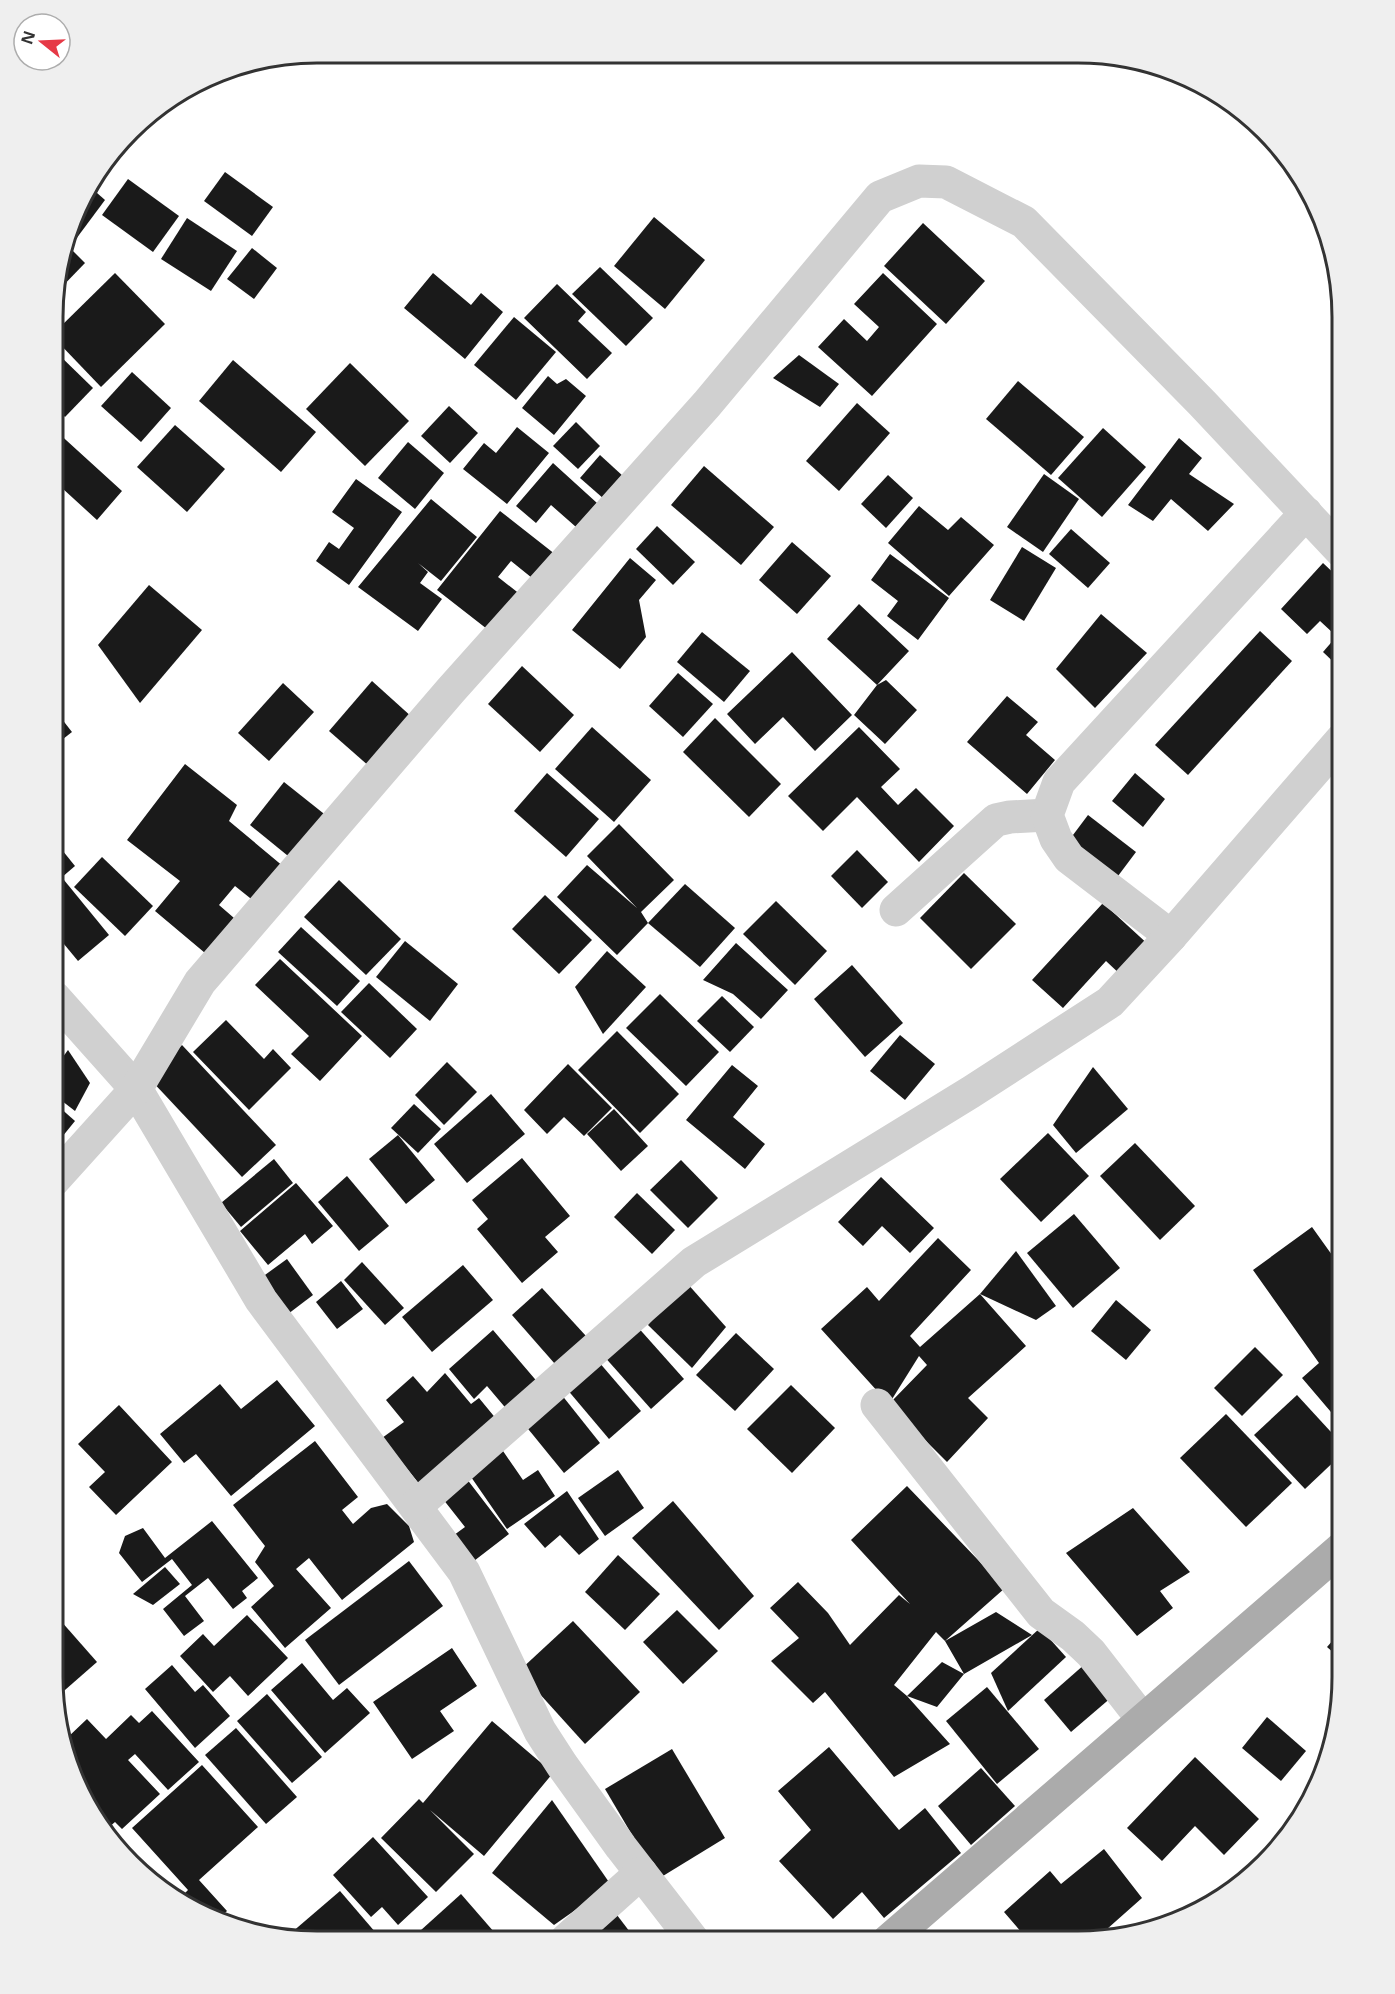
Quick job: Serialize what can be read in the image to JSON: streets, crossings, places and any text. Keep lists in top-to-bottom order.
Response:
{
  "north": "left"
}
